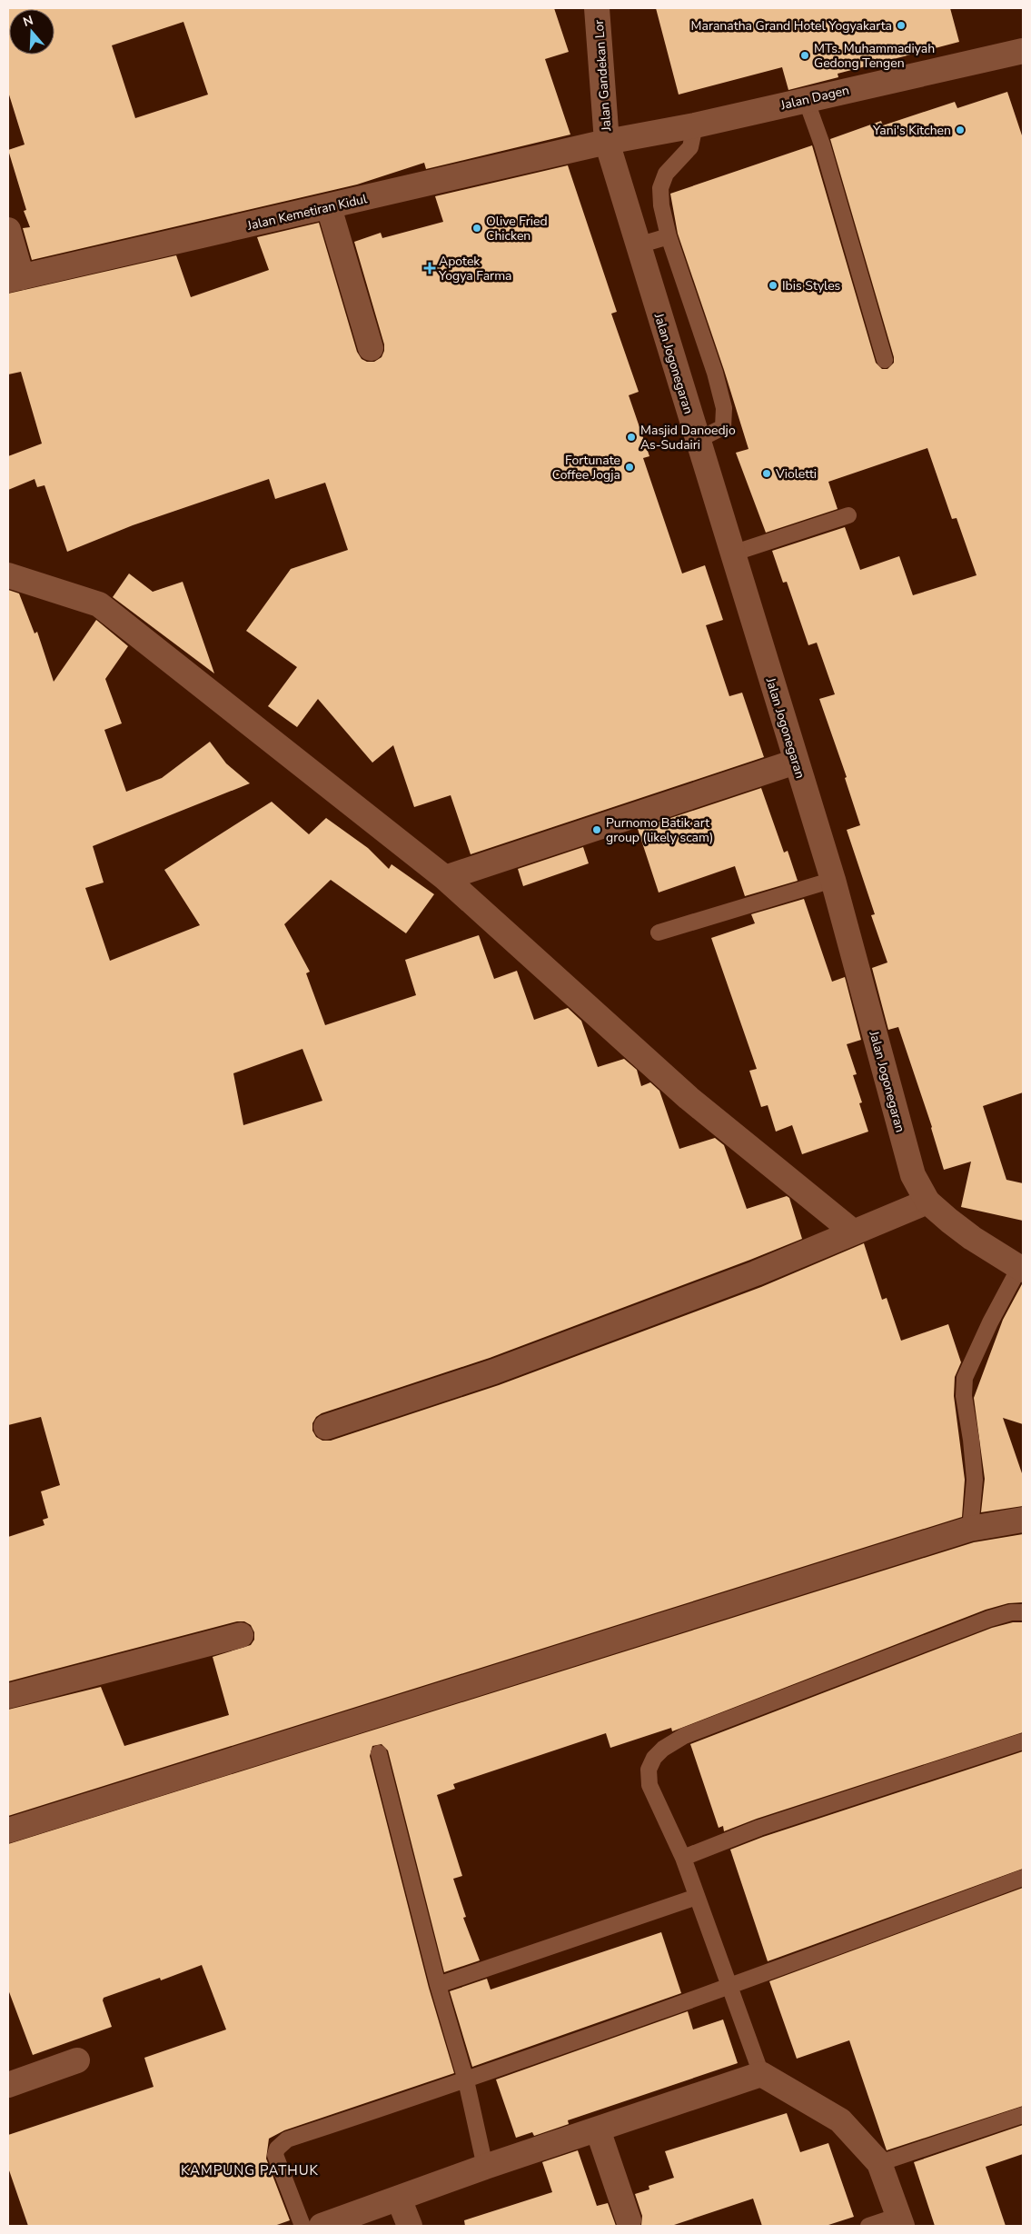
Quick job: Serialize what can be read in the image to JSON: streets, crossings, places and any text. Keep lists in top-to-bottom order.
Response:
{
  "streets": {
    "street": [
      "Jalan Gandekan Lor",
      "Jalan Dagen",
      "Jalan Kemetiran Kidul",
      "Jalan Jogonegaran"
    ]
  },
  "crossings": [
    ["Jalan Gandekan Lor", "Jalan Dagen"],
    ["Jalan Gandekan Lor", "Jalan Kemetiran Kidul"],
    ["Jalan Gandekan Lor", "Jalan Jogonegaran"],
    ["Jalan Dagen", "Jalan Kemetiran Kidul"],
    ["Jalan Dagen", "Jalan Jogonegaran"],
    ["Jalan Kemetiran Kidul", "Jalan Jogonegaran"]
  ],
  "districts": ["KAMPUNG PATHUK"],
  "places": {
    "other": [
      "Maranatha Grand Hotel Yogyakarta",
      "MTs. Muhammadiyah Gedong Tengen",
      "Yani's Kitchen",
      "Olive Fried Chicken",
      "Ibis Styles",
      "Masjid Danoedjo As-Sudairi",
      "Fortunate Coffee Jogja",
      "Violetti",
      "Purnomo Batik art group (likely scam)"
    ],
    "health": ["Apotek Yogya Farma"]
  },
  "north": "top"
}
